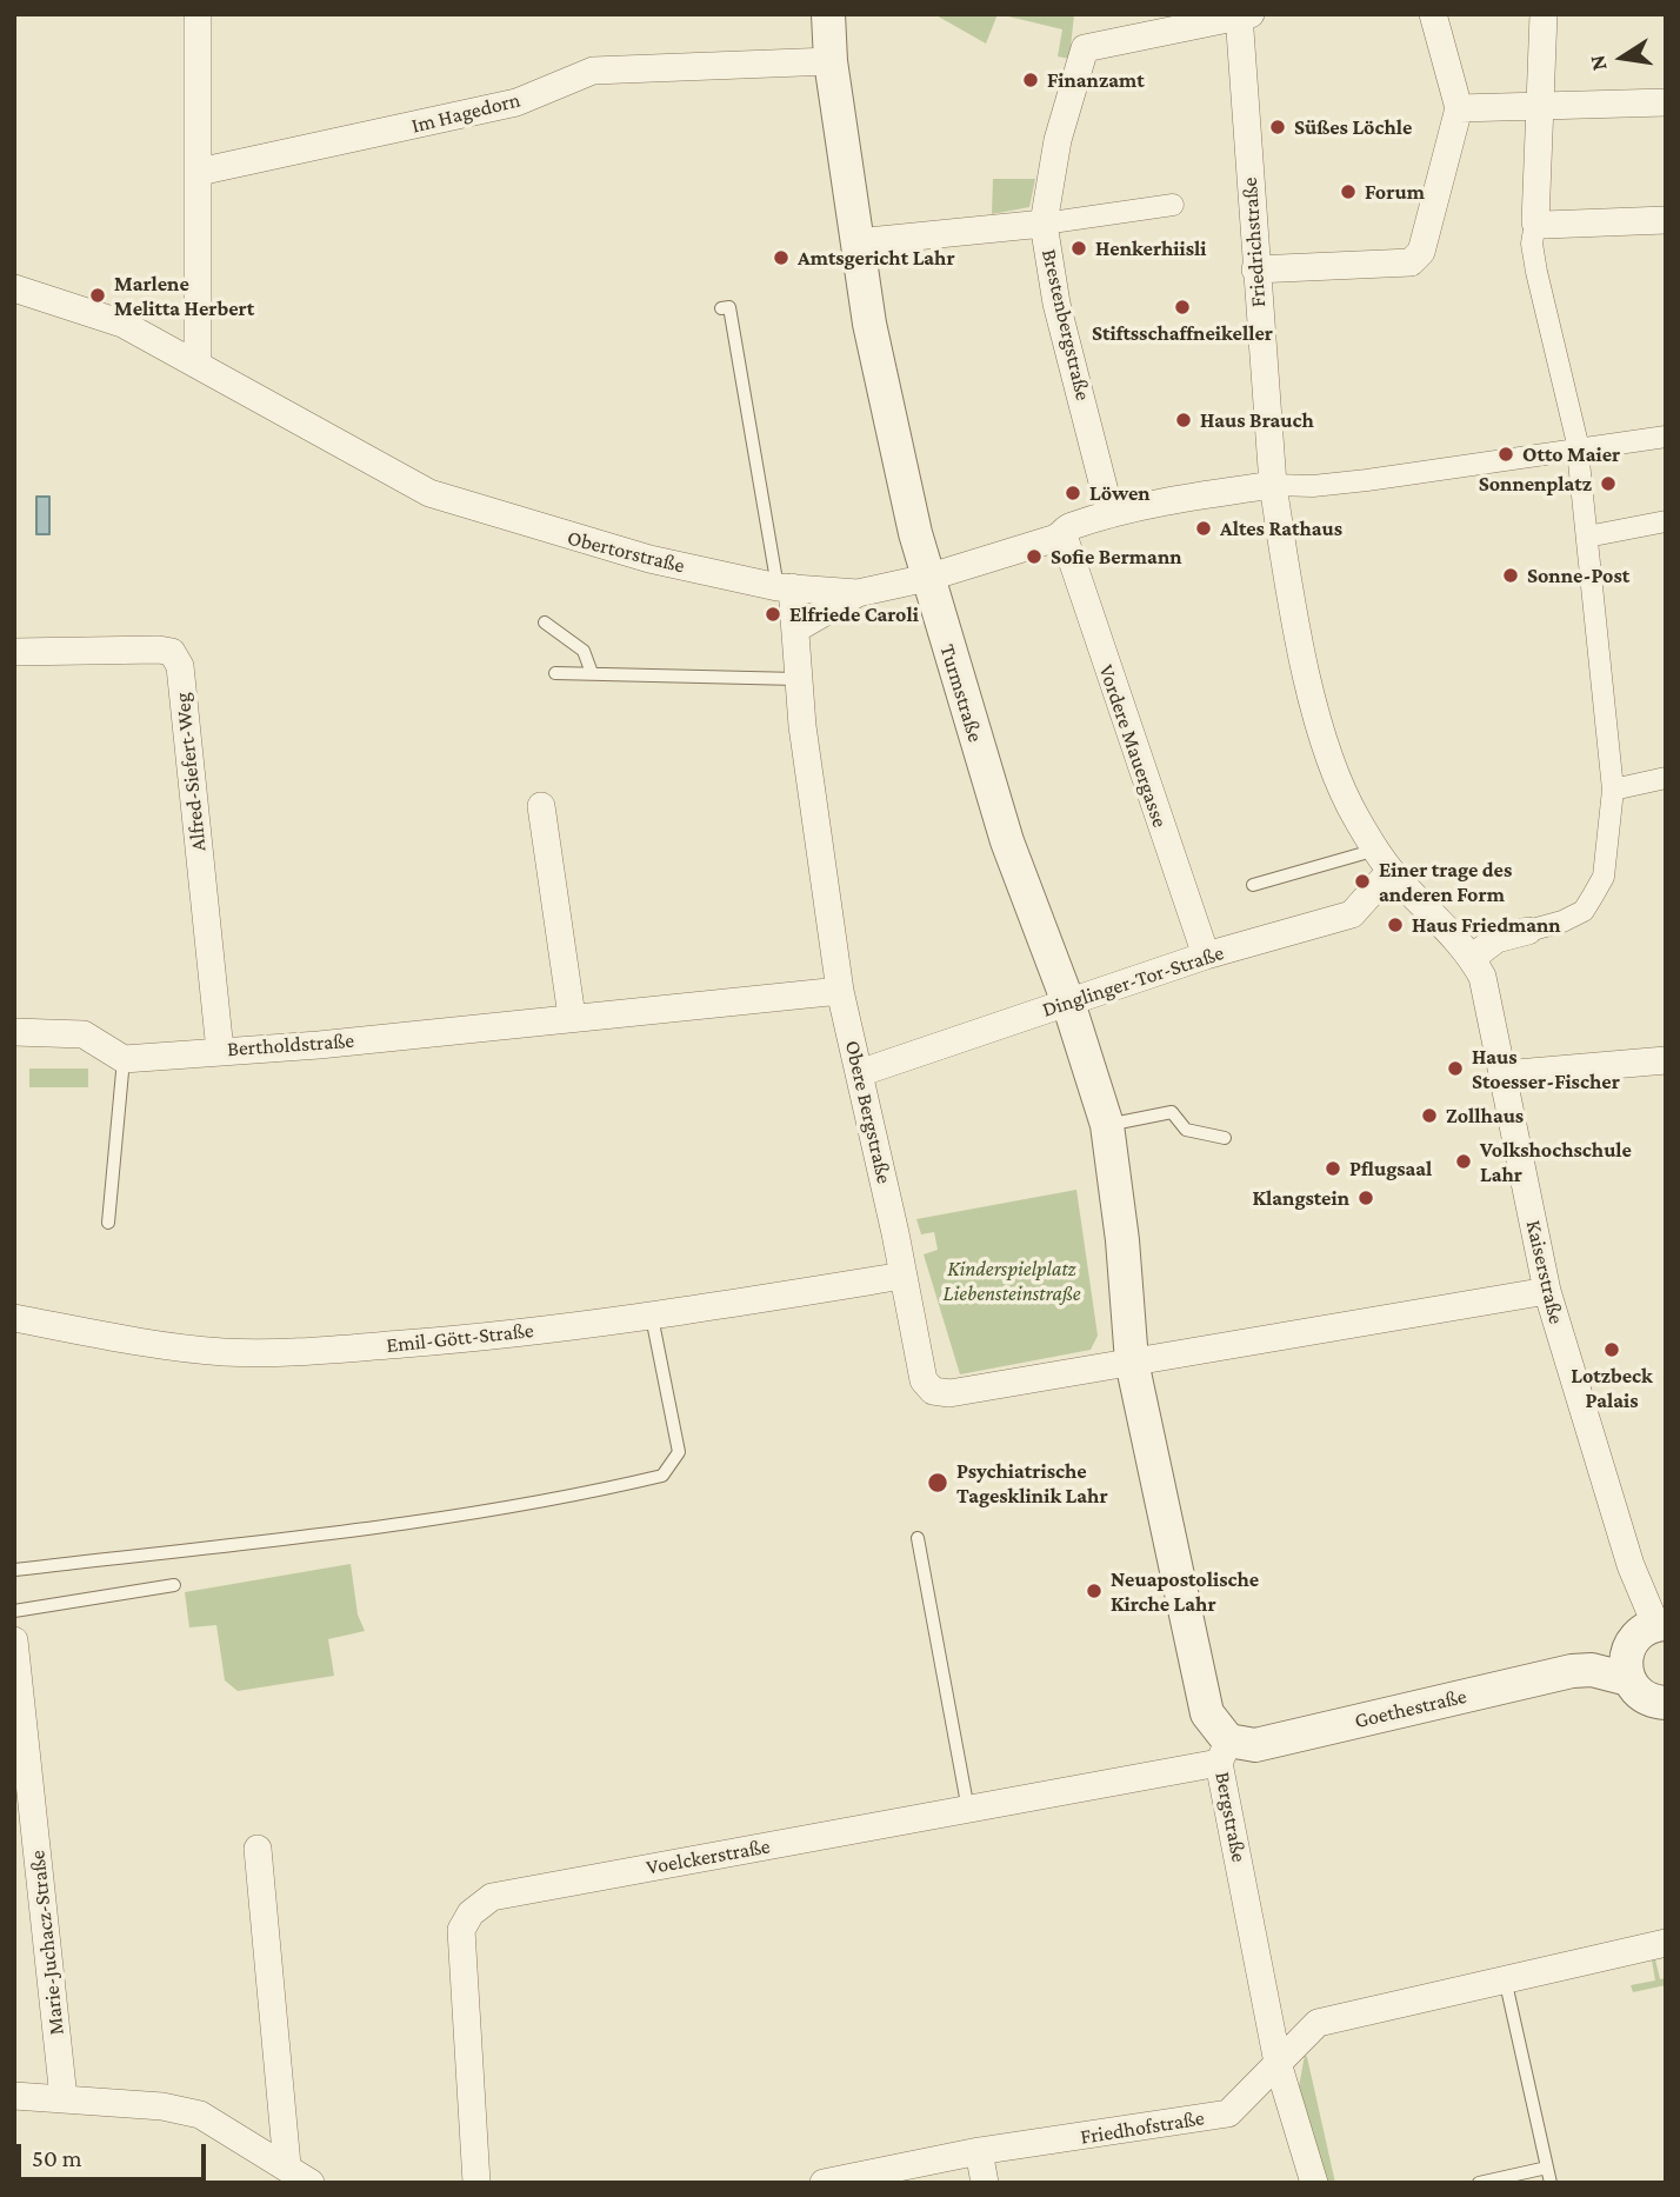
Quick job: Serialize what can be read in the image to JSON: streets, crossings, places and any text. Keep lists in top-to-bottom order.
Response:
{
  "streets": {
    "street": [
      "Im Hagedorn",
      "Friedrichstraße",
      "Brestenbergstraße",
      "Obertorstraße",
      "Turmstraße",
      "Vordere Mauergasse",
      "Alfred-Siefert-Weg",
      "Dinglinger-Tor-Straße",
      "Bertholdstraße",
      "Obere Bergstraße",
      "Kaiserstraße",
      "Emil-Gött-Straße",
      "Goethestraße",
      "Bergstraße",
      "Voelckerstraße",
      "Marie-Juchacz-Straße",
      "Friedhofstraße"
    ]
  },
  "crossings": [
    ["Im Hagedorn", "Turmstraße"],
    ["Friedrichstraße", "Brestenbergstraße"],
    ["Friedrichstraße", "Obertorstraße"],
    ["Friedrichstraße", "Kaiserstraße"],
    ["Brestenbergstraße", "Obertorstraße"],
    ["Obertorstraße", "Turmstraße"],
    ["Obertorstraße", "Vordere Mauergasse"],
    ["Obertorstraße", "Obere Bergstraße"],
    ["Obertorstraße", "Kaiserstraße"],
    ["Turmstraße", "Dinglinger-Tor-Straße"],
    ["Turmstraße", "Obere Bergstraße"],
    ["Turmstraße", "Bergstraße"],
    ["Vordere Mauergasse", "Dinglinger-Tor-Straße"],
    ["Alfred-Siefert-Weg", "Bertholdstraße"],
    ["Dinglinger-Tor-Straße", "Obere Bergstraße"],
    ["Dinglinger-Tor-Straße", "Kaiserstraße"],
    ["Bertholdstraße", "Obere Bergstraße"],
    ["Obere Bergstraße", "Emil-Gött-Straße"],
    ["Obere Bergstraße", "Bergstraße"],
    ["Kaiserstraße", "Goethestraße"],
    ["Goethestraße", "Bergstraße"],
    ["Goethestraße", "Voelckerstraße"],
    ["Bergstraße", "Voelckerstraße"],
    ["Bergstraße", "Friedhofstraße"]
  ],
  "parks": ["Kinderspielplatz Liebensteinstraße"],
  "places": [
    "Finanzamt",
    "Süßes Löchle",
    "Forum",
    "Henkerhiisli",
    "Amtsgericht Lahr",
    "Marlene Melitta Herbert",
    "Stiftsschaffneikeller",
    "Haus Brauch",
    "Otto Maier",
    "Sonnenplatz",
    "Löwen",
    "Altes Rathaus",
    "Sofie Bermann",
    "Sonne-Post",
    "Elfriede Caroli",
    "Einer trage des anderen Form",
    "Haus Friedmann",
    "Haus Stoesser-Fischer",
    "Zollhaus",
    "Volkshochschule Lahr",
    "Pflugsaal",
    "Klangstein",
    "Lotzbeck Palais",
    "Psychiatrische Tagesklinik Lahr",
    "Neuapostolische Kirche Lahr"
  ],
  "scale_bar": "50 m",
  "north": "left"
}
